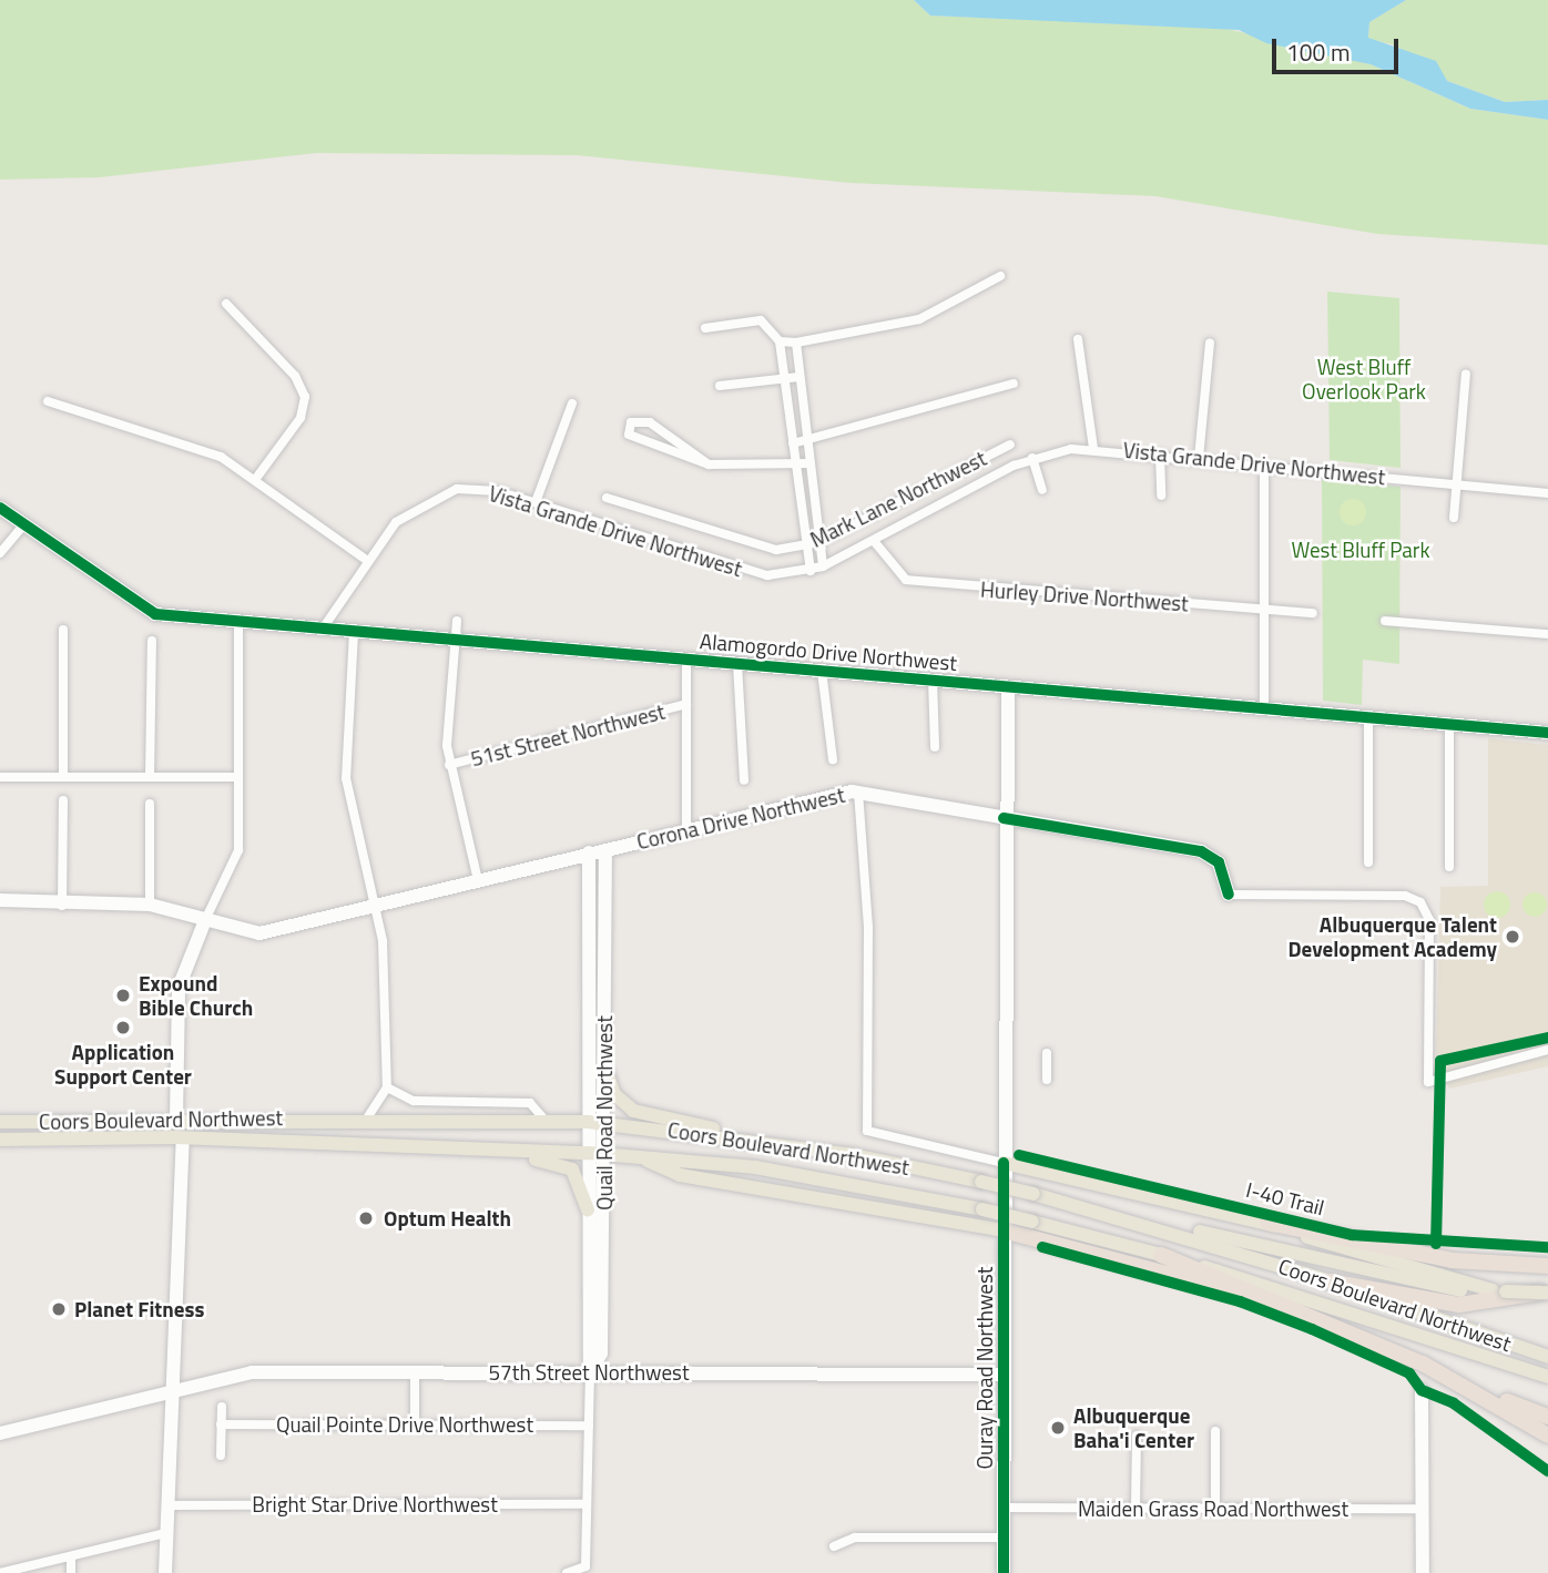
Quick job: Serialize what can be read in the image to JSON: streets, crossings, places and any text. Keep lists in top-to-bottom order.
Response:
{
  "streets": {
    "main road": ["Coors Boulevard Northwest"],
    "street": [
      "Vista Grande Drive Northwest",
      "Mark Lane Northwest",
      "Hurley Drive Northwest",
      "Alamogordo Drive Northwest",
      "51st Street Northwest",
      "Corona Drive Northwest",
      "Quail Road Northwest",
      "Ouray Road Northwest",
      "57th Street Northwest",
      "Quail Pointe Drive Northwest",
      "Bright Star Drive Northwest",
      "Maiden Grass Road Northwest"
    ],
    "cycle path": ["I-40 Trail"]
  },
  "crossings": [
    ["Vista Grande Drive Northwest", "Hurley Drive Northwest"],
    ["Vista Grande Drive Northwest", "Alamogordo Drive Northwest"],
    ["Alamogordo Drive Northwest", "Ouray Road Northwest"],
    ["Corona Drive Northwest", "Quail Road Northwest"],
    ["Corona Drive Northwest", "Ouray Road Northwest"],
    ["Quail Road Northwest", "Coors Boulevard Northwest"],
    ["Quail Road Northwest", "57th Street Northwest"],
    ["Quail Road Northwest", "Quail Pointe Drive Northwest"],
    ["Quail Road Northwest", "Bright Star Drive Northwest"],
    ["Ouray Road Northwest", "57th Street Northwest"],
    ["Ouray Road Northwest", "Maiden Grass Road Northwest"]
  ],
  "parks": ["West Bluff Overlook Park", "West Bluff Park"],
  "places": [
    "Albuquerque Talent Development Academy",
    "Expound Bible Church",
    "Application Support Center",
    "Optum Health",
    "Planet Fitness",
    "Albuquerque Baha'i Center"
  ],
  "scale_bar": "100 m"
}
